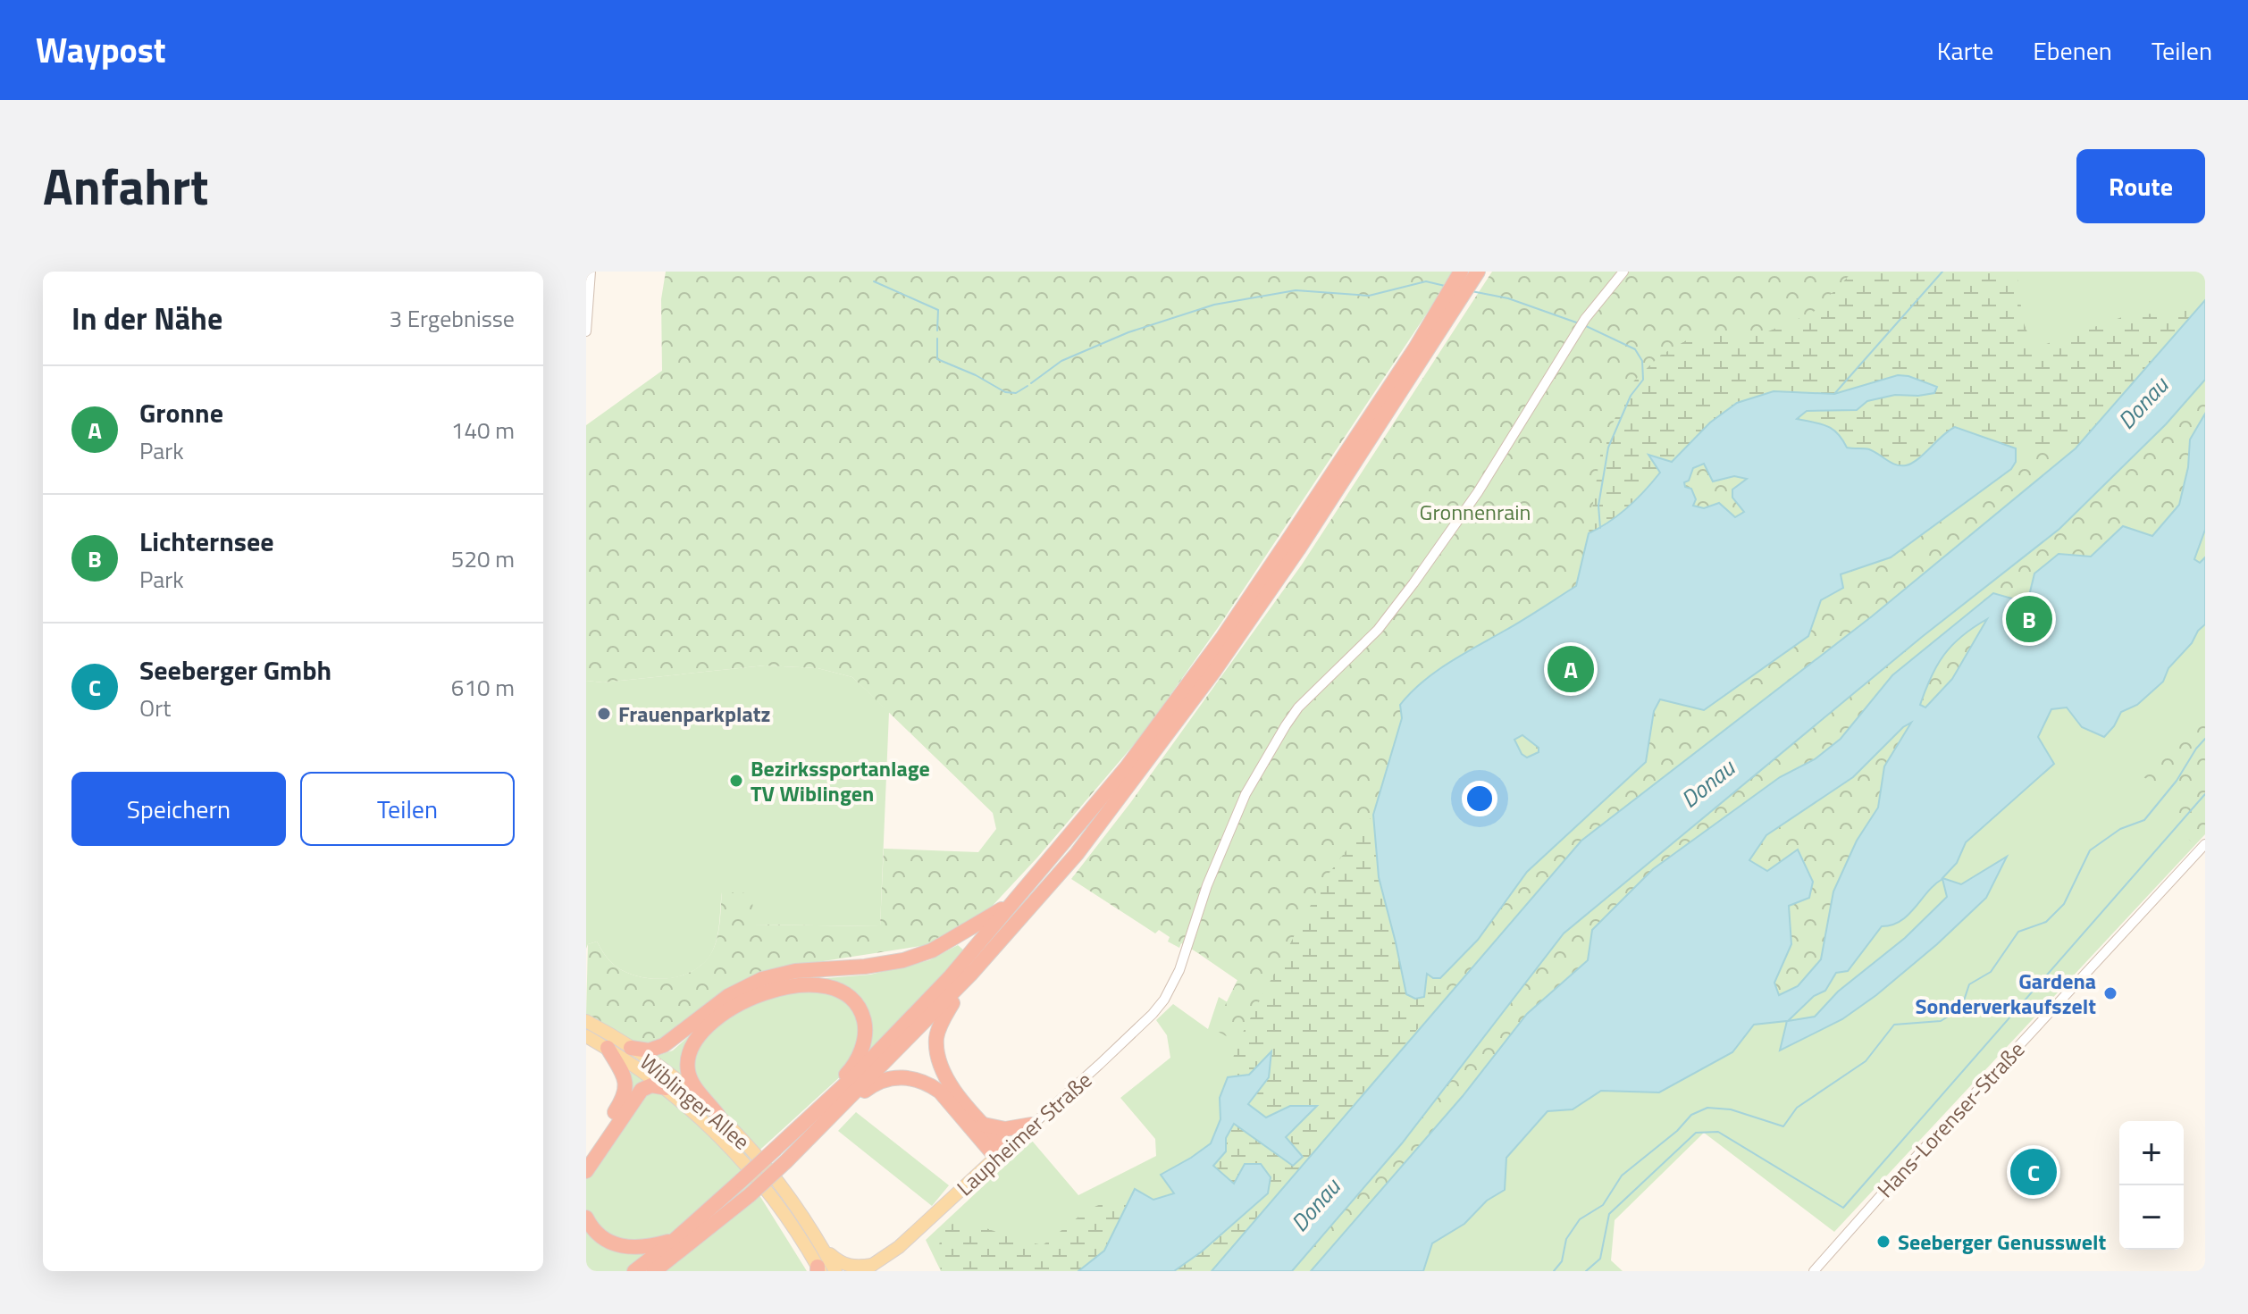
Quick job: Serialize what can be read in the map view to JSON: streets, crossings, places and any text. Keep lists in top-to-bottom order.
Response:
{
  "streets": {
    "main road": ["Wiblinger Allee", "Laupheimer Straße"],
    "street": ["Hans-Lorenser-Straße"]
  },
  "water": ["Donau"],
  "parks": ["Gronnenrain"],
  "places": [
    "Frauenparkplatz",
    "Bezirkssportanlage TV Wiblingen",
    "Gardena Sonderverkaufszelt",
    "Seeberger Genusswelt"
  ],
  "page": {
    "header": "Waypost",
    "nav": ["Karte", "Ebenen", "Teilen"],
    "title": "Anfahrt",
    "buttons": [
      "Route",
      ["Speichern", "Teilen"]
    ],
    "heading": ["In der Nähe", "3 Ergebnisse"],
    "list": [
      {
        "mark": "A",
        "name": "Gronne",
        "note": "Park",
        "value": "140 m"
      },
      {
        "mark": "B",
        "name": "Lichternsee",
        "note": "Park",
        "value": "520 m"
      },
      {
        "mark": "C",
        "name": "Seeberger Gmbh",
        "note": "Ort",
        "value": "610 m"
      }
    ],
    "pins": ["B", "A", "C"],
    "map_buttons": ["+", "−"]
  }
}
